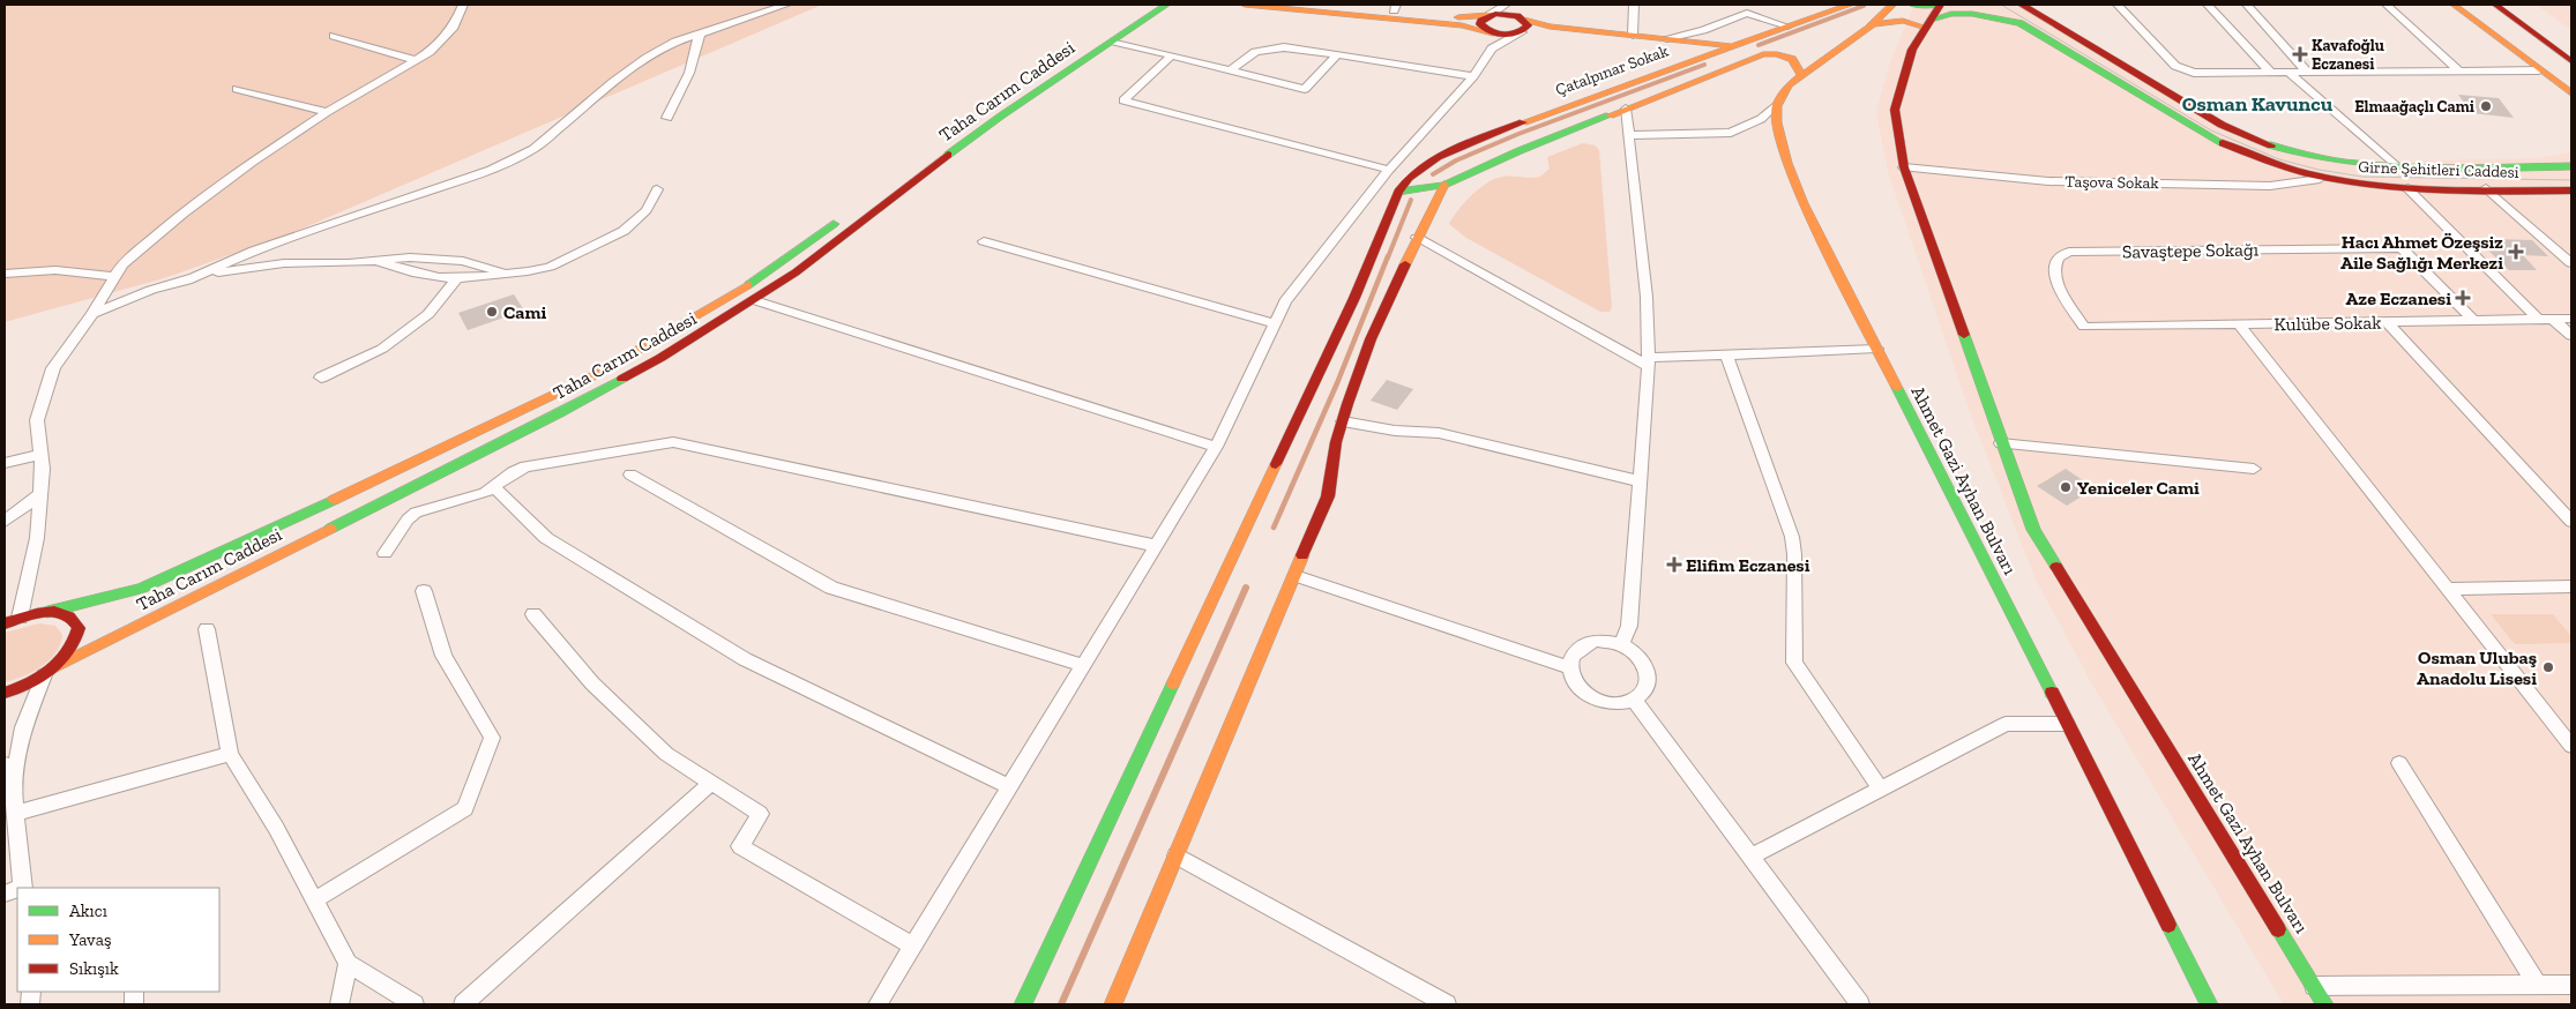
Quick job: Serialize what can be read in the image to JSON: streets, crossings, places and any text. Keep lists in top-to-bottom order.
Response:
{
  "streets": {
    "main road": [
      "Çatalpınar Sokak",
      "Taha Carım Caddesi",
      "Girne Şehitleri Caddesi",
      "Ahmet Gazi Ayhan Bulvarı"
    ],
    "street": ["Taşova Sokak", "Savaştepe Sokağı", "Kulübe Sokak"]
  },
  "crossings": [
    ["Girne Şehitleri Caddesi", "Taşova Sokak"],
    ["Girne Şehitleri Caddesi", "Ahmet Gazi Ayhan Bulvarı"],
    ["Taşova Sokak", "Ahmet Gazi Ayhan Bulvarı"],
    ["Savaştepe Sokağı", "Kulübe Sokak"]
  ],
  "districts": ["Osman Kavuncu"],
  "places": {
    "health": [
      "Kavafoğlu Eczanesi",
      "Hacı Ahmet Özeşsiz Aile Sağlığı Merkezi",
      "Aze Eczanesi",
      "Elifim Eczanesi"
    ],
    "other": [
      "Elmaağaçlı Cami",
      "Cami",
      "Yeniceler Cami",
      "Osman Ulubaş Anadolu Lisesi"
    ]
  },
  "legend": ["Akıcı", "Yavaş", "Sıkışık"]
}
